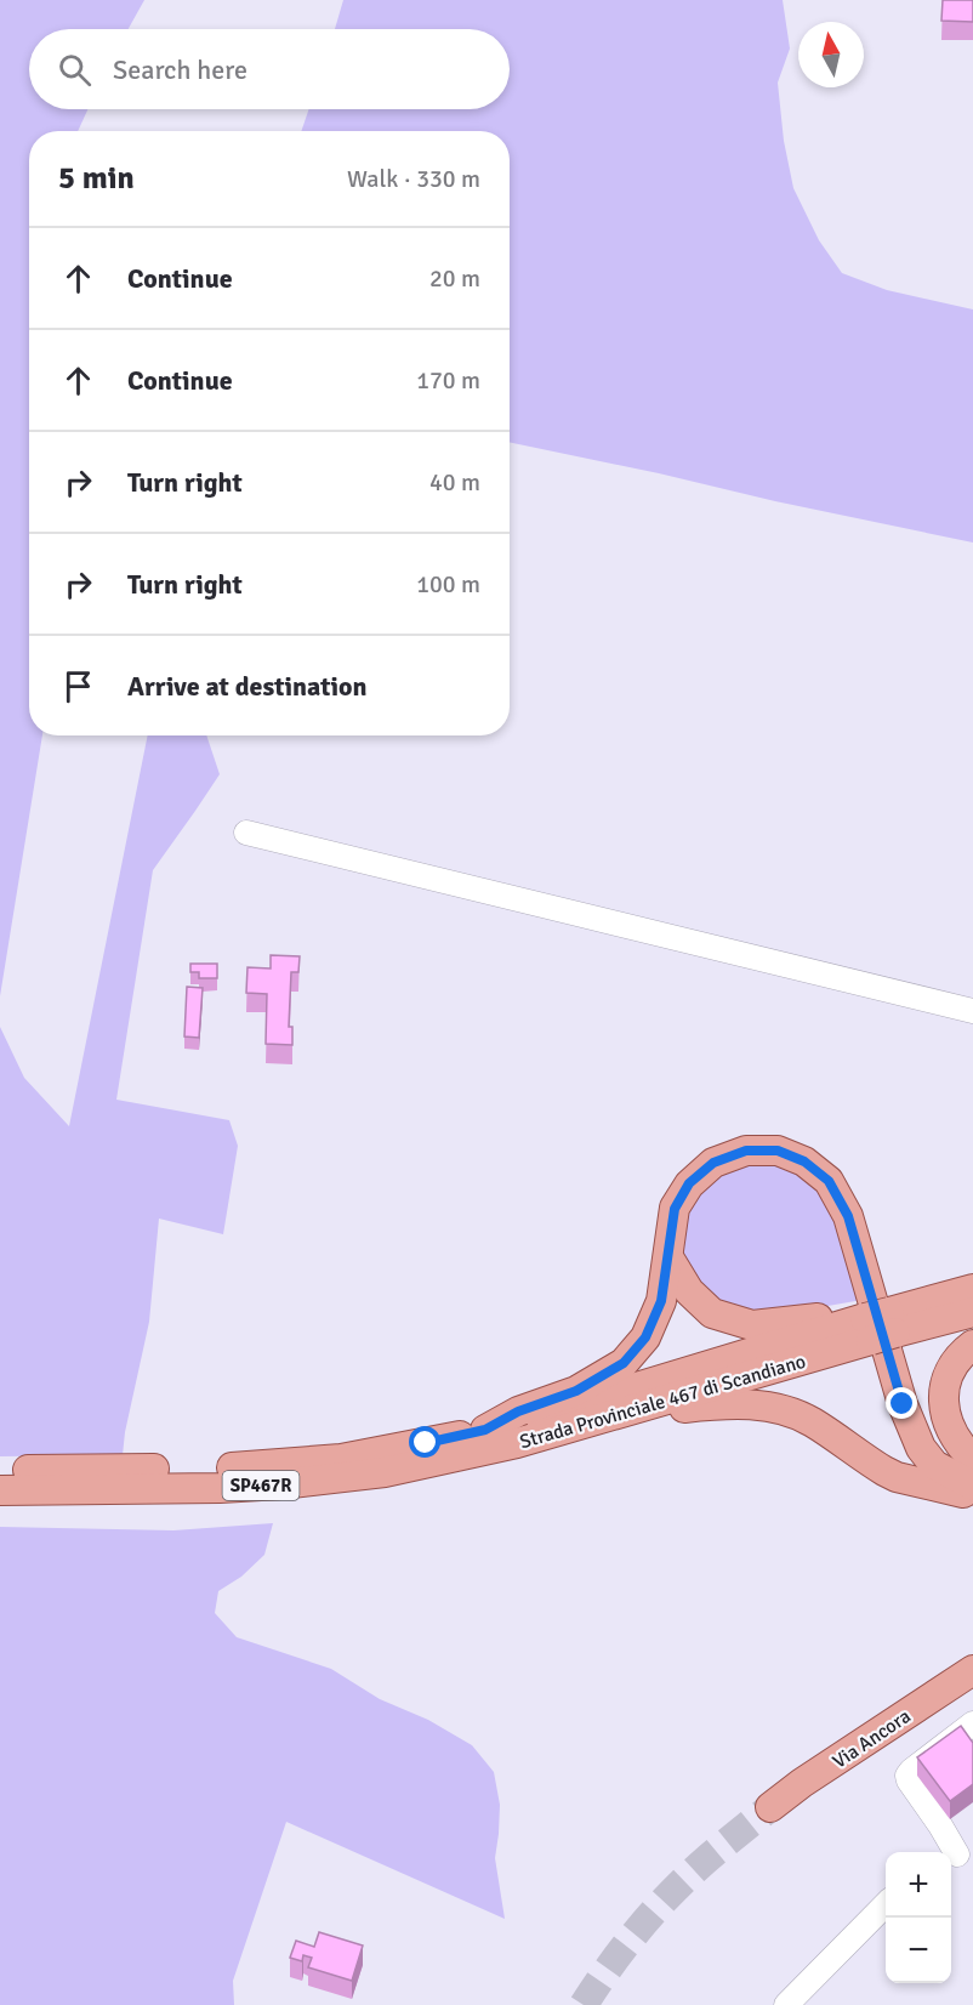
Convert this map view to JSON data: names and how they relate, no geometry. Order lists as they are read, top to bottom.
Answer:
{
  "streets": {
    "main road": ["Strada Provinciale 467 di Scandiano", "SP467R", "Via Ancora"]
  },
  "north": "top",
  "page": {
    "search": "Search here",
    "heading": ["5 min", "Walk · 330 m"],
    "list": [
      ["Continue", "20 m"],
      ["Continue", "170 m"],
      ["Turn right", "40 m"],
      ["Turn right", "100 m"],
      "Arrive at destination"
    ],
    "map_buttons": ["+", "−"]
  }
}
